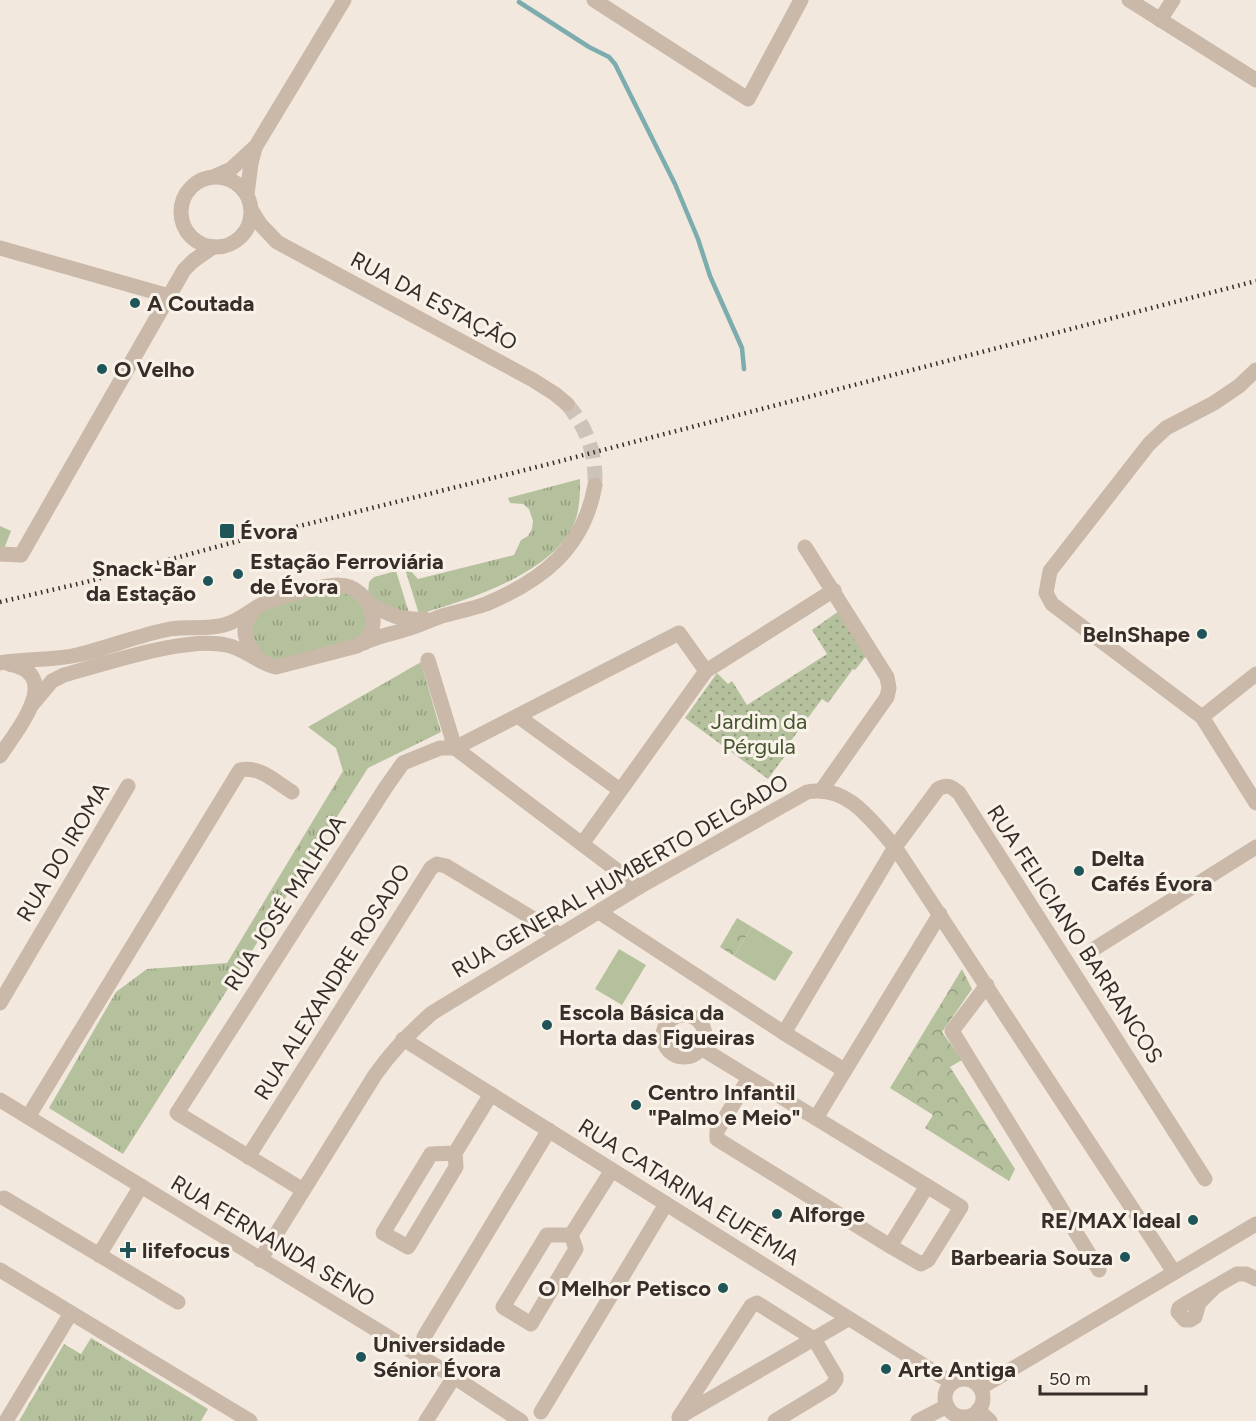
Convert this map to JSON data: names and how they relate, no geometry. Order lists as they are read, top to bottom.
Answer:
{
  "streets": {
    "street": [
      "RUA DA ESTAÇÃO",
      "RUA DO IROMA",
      "RUA GENERAL HUMBERTO DELGADO",
      "RUA JOSÉ MALHOA",
      "RUA FELICIANO BARRANCOS",
      "RUA ALEXANDRE ROSADO",
      "RUA CATARINA EUFÉMIA",
      "RUA FERNANDA SENO"
    ]
  },
  "crossings": [
    ["RUA GENERAL HUMBERTO DELGADO", "RUA FELICIANO BARRANCOS"],
    ["RUA GENERAL HUMBERTO DELGADO", "RUA ALEXANDRE ROSADO"],
    ["RUA GENERAL HUMBERTO DELGADO", "RUA CATARINA EUFÉMIA"],
    ["RUA GENERAL HUMBERTO DELGADO", "RUA FERNANDA SENO"],
    ["RUA JOSÉ MALHOA", "RUA ALEXANDRE ROSADO"]
  ],
  "parks": ["Jardim da Pérgula"],
  "places": {
    "other": [
      "A Coutada",
      "O Velho",
      "Estação Ferroviária de Évora",
      "Snack-Bar da Estação",
      "BeInShape",
      "Delta Cafés Évora",
      "Escola Básica da Horta das Figueiras",
      "Centro Infantil \"Palmo e Meio\"",
      "Alforge",
      "RE/MAX Ideal",
      "Barbearia Souza",
      "O Melhor Petisco",
      "Universidade Sénior Évora",
      "Arte Antiga"
    ],
    "transit": ["Évora"],
    "health": ["lifefocus"]
  },
  "scale_bar": "50 m"
}
